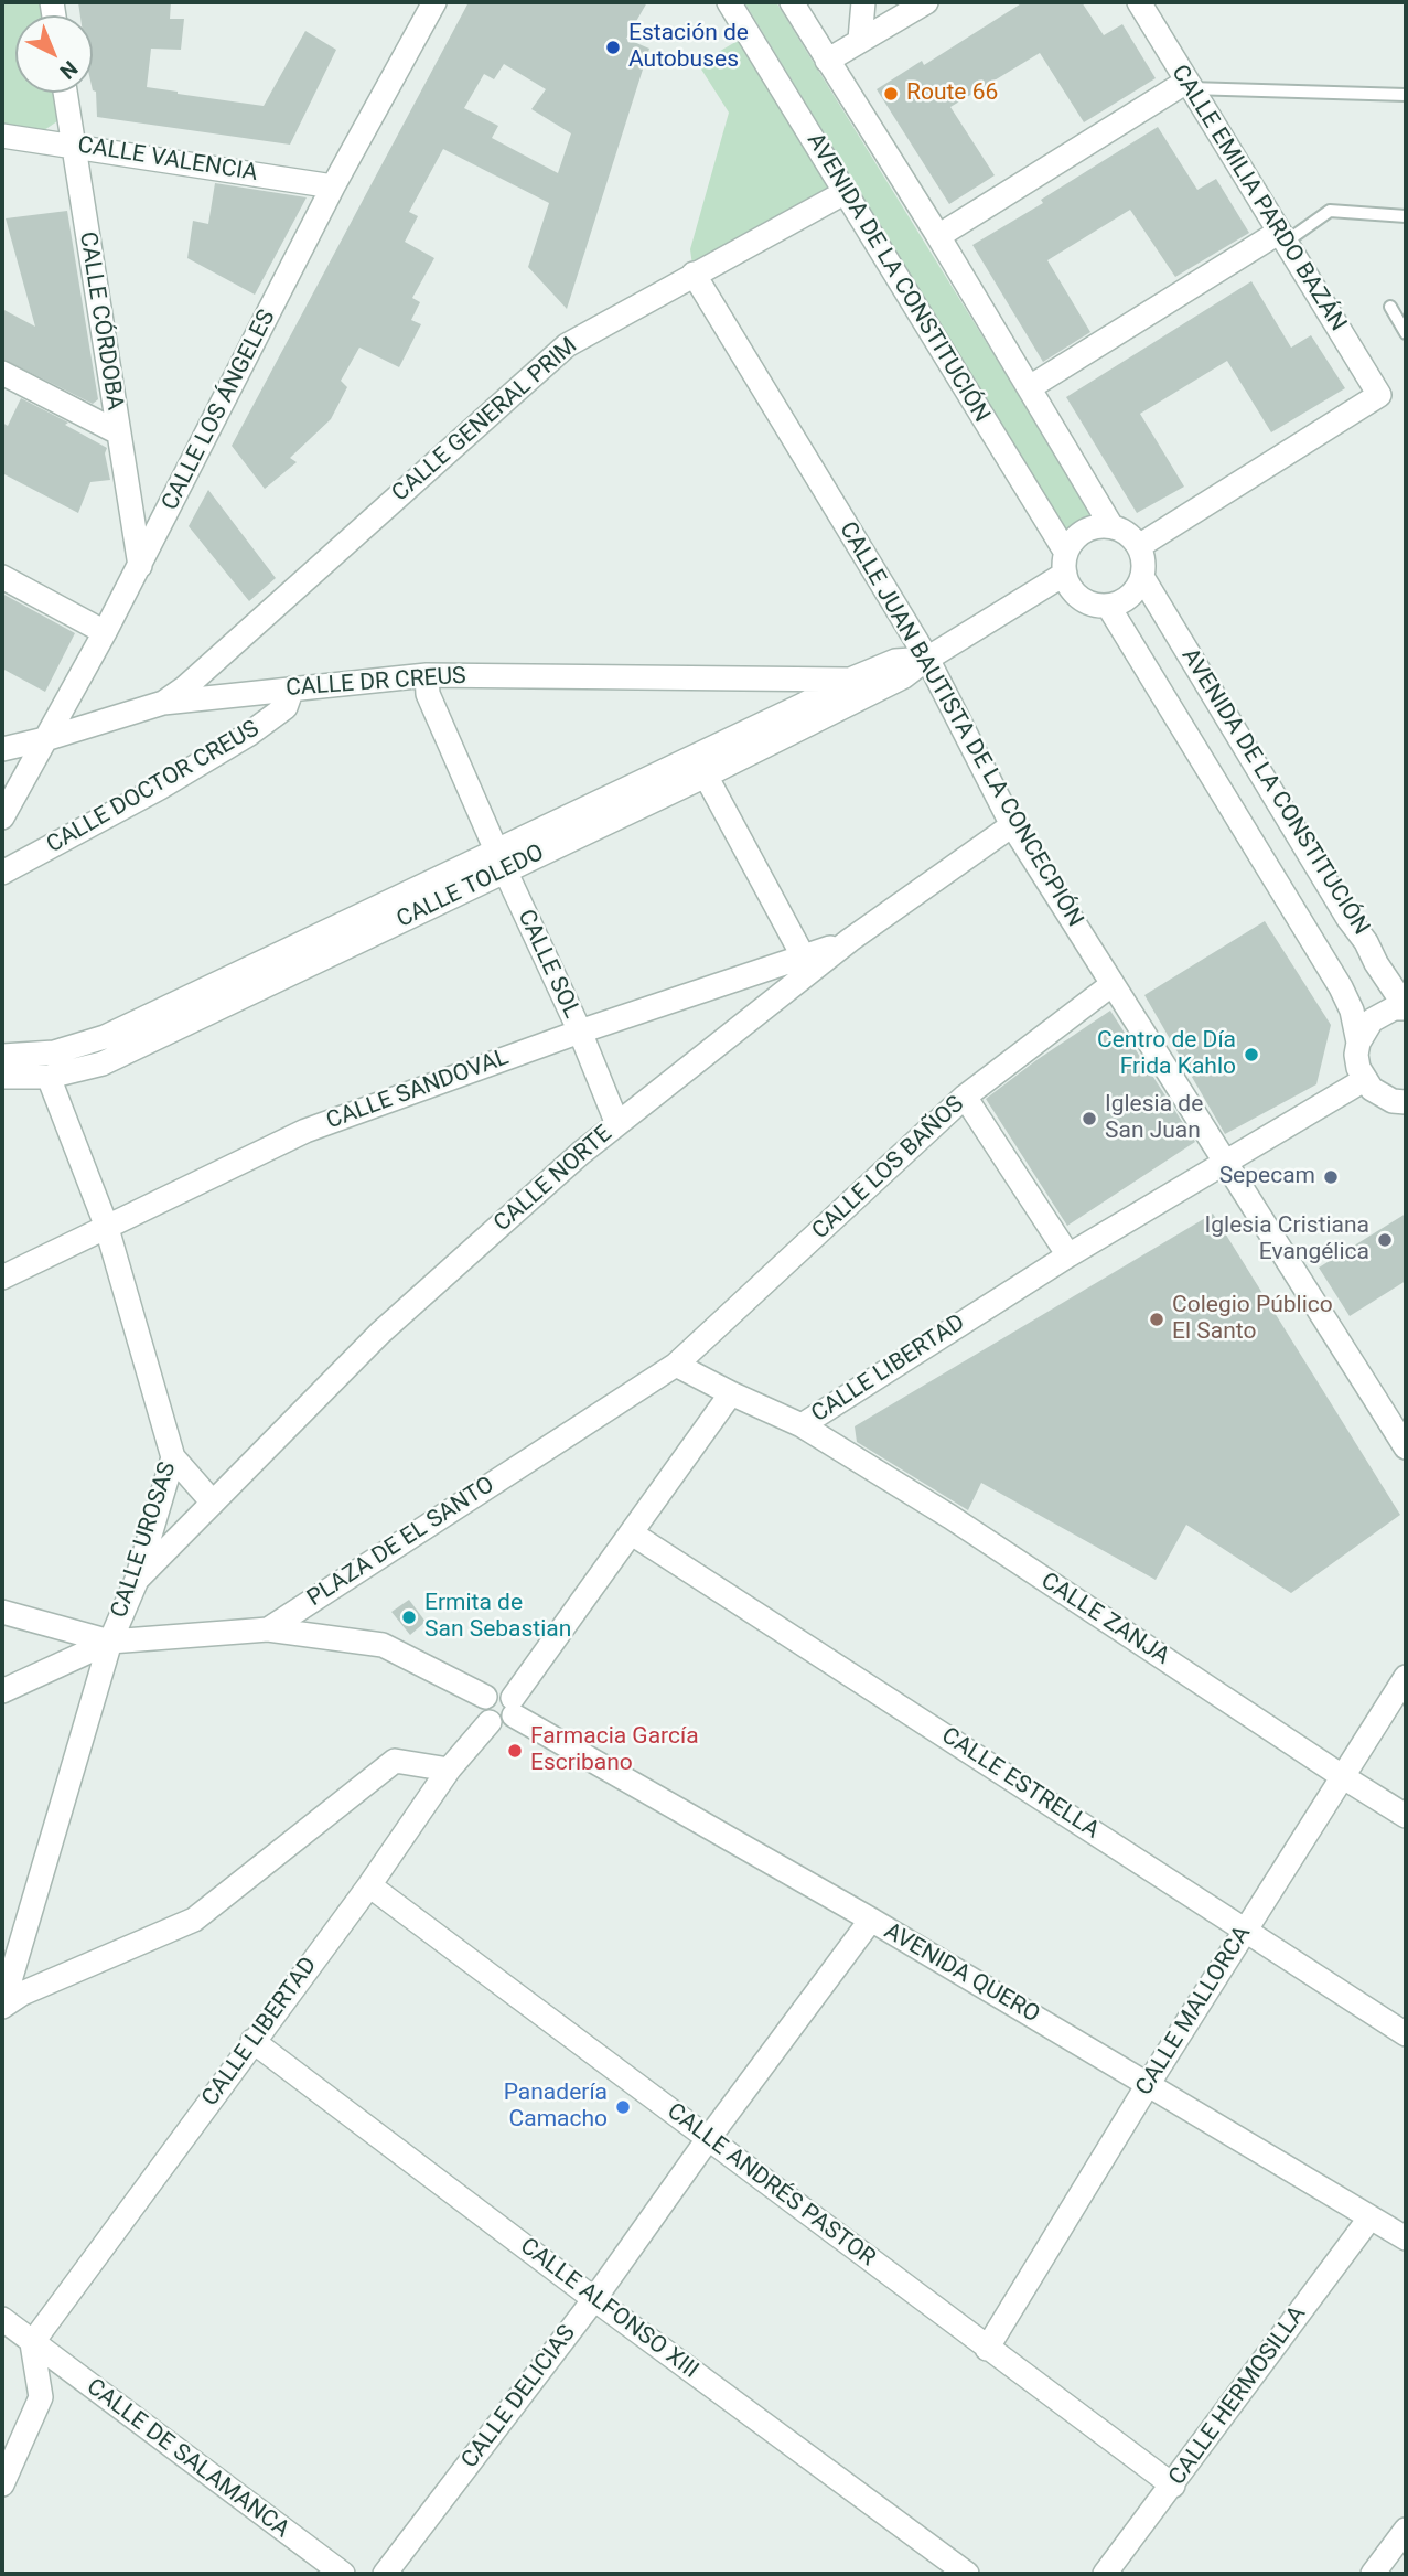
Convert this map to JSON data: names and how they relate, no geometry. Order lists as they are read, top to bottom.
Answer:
{
  "streets": {
    "street": [
      "CALLE VALENCIA",
      "CALLE EMILIA PARDO BAZÁN",
      "AVENIDA DE LA CONSTITUCIÓN",
      "CALLE CÓRDOBA",
      "CALLE LOS ÁNGELES",
      "CALLE GENERAL PRIM",
      "CALLE DR CREUS",
      "CALLE JUAN BAUTISTA DE LA CONCECPIÓN",
      "CALLE DOCTOR CREUS",
      "CALLE TOLEDO",
      "CALLE SOL",
      "CALLE SANDOVAL",
      "CALLE LOS BAÑOS",
      "CALLE NORTE",
      "CALLE LIBERTAD",
      "CALLE UROSAS",
      "PLAZA DE EL SANTO",
      "CALLE ZANJA",
      "CALLE ESTRELLA",
      "AVENIDA QUERO",
      "CALLE MALLORCA",
      "CALLE ANDRÉS PASTOR",
      "CALLE ALFONSO XIII",
      "CALLE HERMOSILLA",
      "CALLE DELICIAS",
      "CALLE DE SALAMANCA"
    ]
  },
  "crossings": [
    ["CALLE VALENCIA", "CALLE CÓRDOBA"],
    ["CALLE VALENCIA", "CALLE LOS ÁNGELES"],
    ["CALLE EMILIA PARDO BAZÁN", "AVENIDA DE LA CONSTITUCIÓN"],
    ["CALLE EMILIA PARDO BAZÁN", "CALLE TOLEDO"],
    ["AVENIDA DE LA CONSTITUCIÓN", "CALLE GENERAL PRIM"],
    ["AVENIDA DE LA CONSTITUCIÓN", "CALLE TOLEDO"],
    ["AVENIDA DE LA CONSTITUCIÓN", "CALLE LIBERTAD"],
    ["CALLE CÓRDOBA", "CALLE LOS ÁNGELES"],
    ["CALLE LOS ÁNGELES", "CALLE DR CREUS"],
    ["CALLE GENERAL PRIM", "CALLE DR CREUS"],
    ["CALLE GENERAL PRIM", "CALLE JUAN BAUTISTA DE LA CONCECPIÓN"],
    ["CALLE DR CREUS", "CALLE DOCTOR CREUS"],
    ["CALLE DR CREUS", "CALLE TOLEDO"],
    ["CALLE DR CREUS", "CALLE SOL"],
    ["CALLE JUAN BAUTISTA DE LA CONCECPIÓN", "CALLE TOLEDO"],
    ["CALLE JUAN BAUTISTA DE LA CONCECPIÓN", "CALLE LOS BAÑOS"],
    ["CALLE JUAN BAUTISTA DE LA CONCECPIÓN", "CALLE NORTE"],
    ["CALLE JUAN BAUTISTA DE LA CONCECPIÓN", "CALLE LIBERTAD"],
    ["CALLE TOLEDO", "CALLE SOL"],
    ["CALLE TOLEDO", "CALLE UROSAS"],
    ["CALLE SOL", "CALLE SANDOVAL"],
    ["CALLE SOL", "CALLE NORTE"],
    ["CALLE SANDOVAL", "CALLE NORTE"],
    ["CALLE SANDOVAL", "CALLE UROSAS"],
    ["CALLE LOS BAÑOS", "PLAZA DE EL SANTO"],
    ["CALLE NORTE", "CALLE UROSAS"],
    ["CALLE LIBERTAD", "PLAZA DE EL SANTO"],
    ["CALLE LIBERTAD", "CALLE ZANJA"],
    ["CALLE LIBERTAD", "AVENIDA QUERO"],
    ["CALLE LIBERTAD", "CALLE ANDRÉS PASTOR"],
    ["CALLE LIBERTAD", "CALLE ALFONSO XIII"],
    ["CALLE LIBERTAD", "CALLE DE SALAMANCA"],
    ["PLAZA DE EL SANTO", "AVENIDA QUERO"],
    ["CALLE ZANJA", "CALLE MALLORCA"],
    ["CALLE ESTRELLA", "CALLE MALLORCA"],
    ["AVENIDA QUERO", "CALLE MALLORCA"],
    ["AVENIDA QUERO", "CALLE HERMOSILLA"],
    ["AVENIDA QUERO", "CALLE DELICIAS"],
    ["CALLE MALLORCA", "CALLE ANDRÉS PASTOR"],
    ["CALLE ANDRÉS PASTOR", "CALLE HERMOSILLA"],
    ["CALLE ANDRÉS PASTOR", "CALLE DELICIAS"],
    ["CALLE ALFONSO XIII", "CALLE DELICIAS"]
  ],
  "places": [
    "Estación de Autobuses",
    "Route 66",
    "Centro de Día Frida Kahlo",
    "Iglesia de San Juan",
    "Sepecam",
    "Iglesia Cristiana Evangélica",
    "Colegio Público El Santo",
    "Ermita de San Sebastian",
    "Farmacia García Escribano",
    "Panadería Camacho"
  ],
  "north": "bottom right"
}
